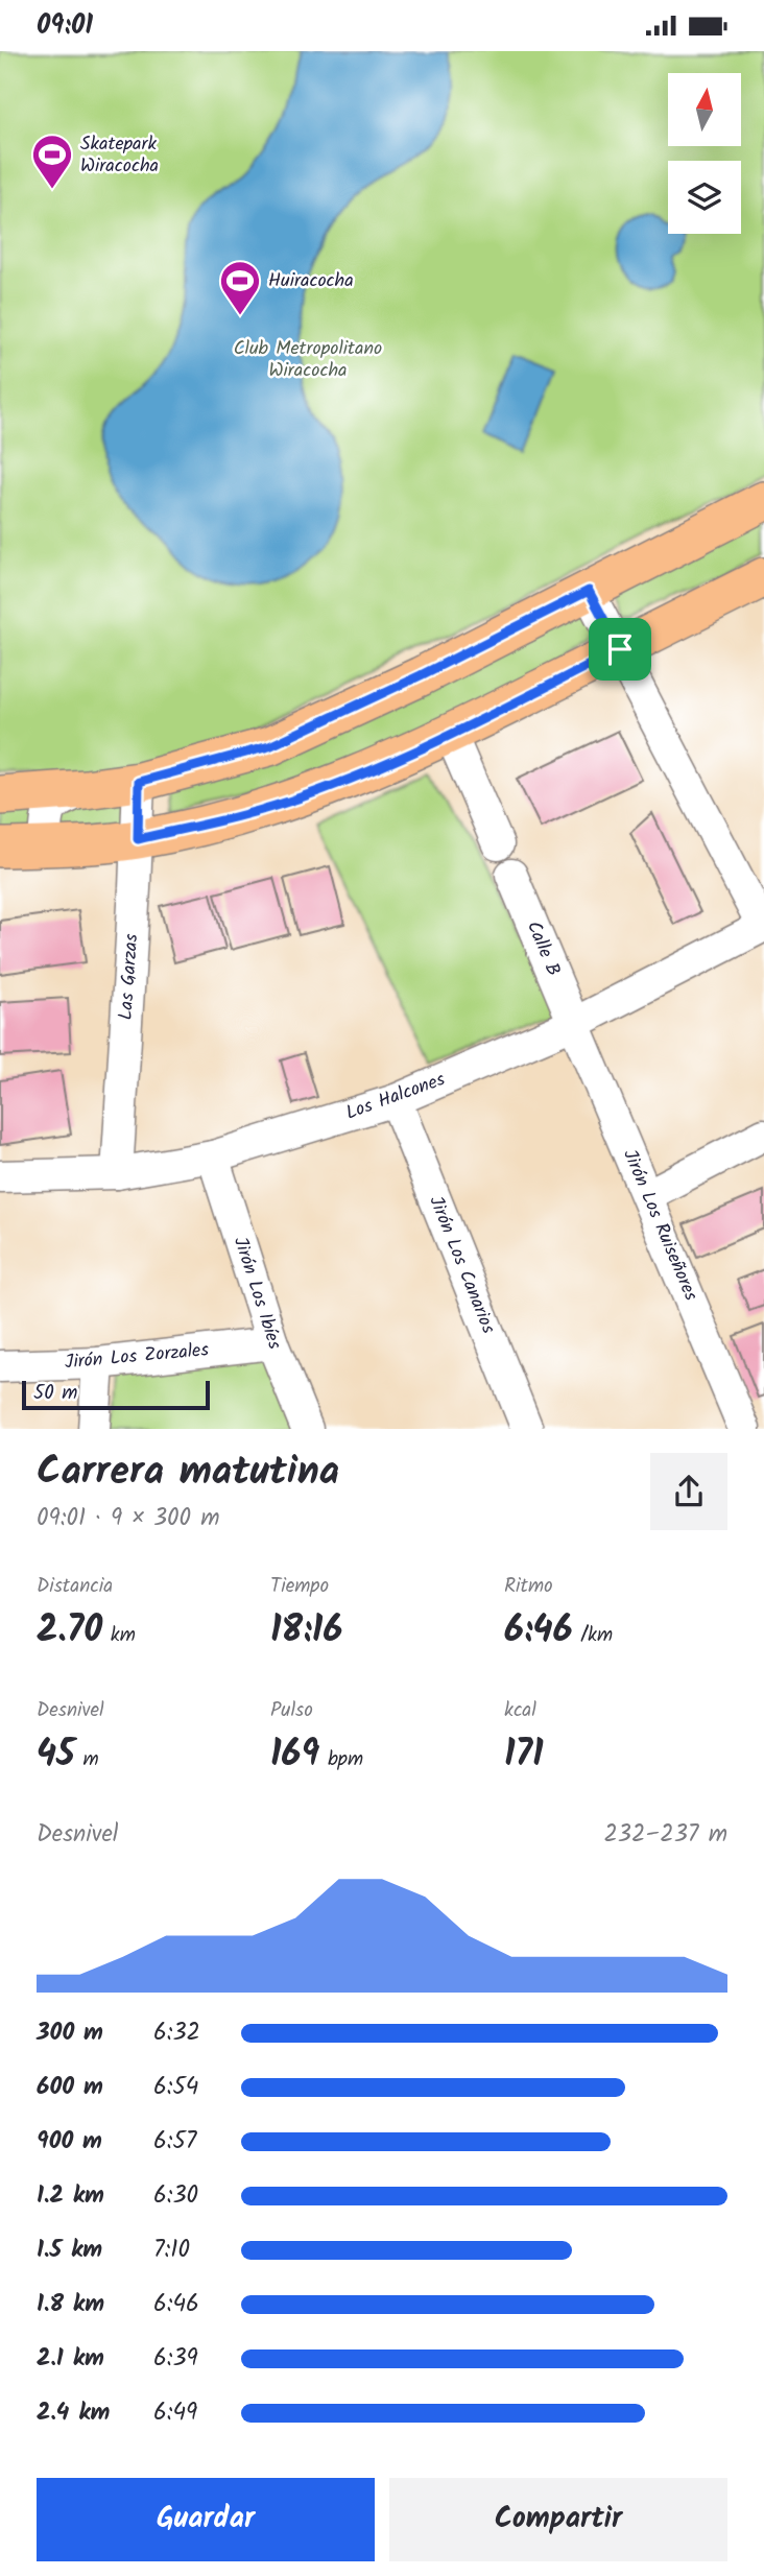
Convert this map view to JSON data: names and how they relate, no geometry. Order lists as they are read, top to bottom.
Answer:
{
  "streets": {
    "street": [
      "Calle B",
      "Las Garzas",
      "Los Halcones",
      "Jirón Los Ruiseñores",
      "Jirón Los Canarios",
      "Jirón Los Ibíes",
      "Jirón Los Zorzales"
    ]
  },
  "crossings": [
    ["Calle B", "Los Halcones"],
    ["Calle B", "Jirón Los Ruiseñores"],
    ["Las Garzas", "Los Halcones"],
    ["Los Halcones", "Jirón Los Ruiseñores"],
    ["Los Halcones", "Jirón Los Canarios"],
    ["Los Halcones", "Jirón Los Ibíes"],
    ["Jirón Los Ibíes", "Jirón Los Zorzales"]
  ],
  "parks": ["Club Metropolitano Wiracocha"],
  "places": {
    "sports": ["Skatepark Wiracocha", "Huiracocha"]
  },
  "scale_bar": "50 m",
  "north": "top",
  "page": {
    "status": "09:01",
    "scale": "50 m",
    "heading": ["Carrera matutina", "09:01 · 9 × 300 m"],
    "stats": [
      ["Distancia", "2.70 km"],
      ["Tiempo", "18:16"],
      ["Ritmo", "6:46 /km"],
      ["Desnivel", "45 m"],
      ["Pulso", "169 bpm"],
      ["kcal", "171"]
    ],
    "chart": ["Desnivel", "232–237 m"],
    "list": [
      {
        "name": "300 m",
        "note": "6:32"
      },
      {
        "name": "600 m",
        "note": "6:54"
      },
      {
        "name": "900 m",
        "note": "6:57"
      },
      {
        "name": "1.2 km",
        "note": "6:30"
      },
      {
        "name": "1.5 km",
        "note": "7:10"
      },
      {
        "name": "1.8 km",
        "note": "6:46"
      },
      {
        "name": "2.1 km",
        "note": "6:39"
      },
      {
        "name": "2.4 km",
        "note": "6:49"
      }
    ],
    "buttons": ["Guardar", "Compartir"]
  }
}
